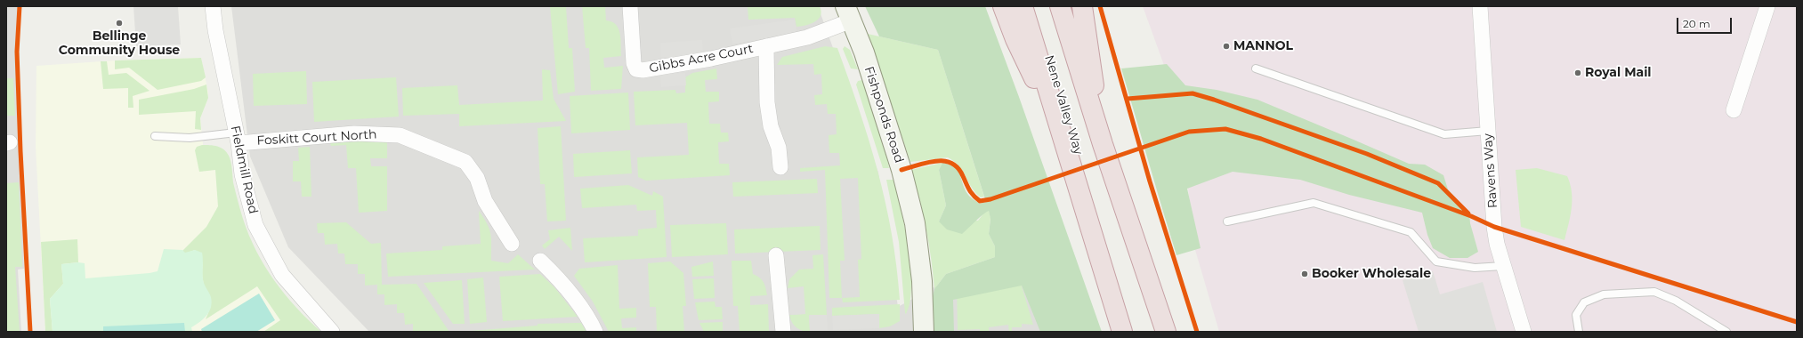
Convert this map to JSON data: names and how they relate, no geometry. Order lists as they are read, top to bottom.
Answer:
{
  "streets": {
    "highway": ["Nene Valley Way"],
    "street": [
      "Gibbs Acre Court",
      "Fishponds Road",
      "Foskitt Court North",
      "Fieldmill Road",
      "Ravens Way"
    ]
  },
  "crossings": [
    ["Gibbs Acre Court", "Fishponds Road"],
    ["Foskitt Court North", "Fieldmill Road"]
  ],
  "places": [
    "Bellinge Community House",
    "MANNOL",
    "Royal Mail",
    "Booker Wholesale"
  ],
  "scale_bar": "20 m"
}
